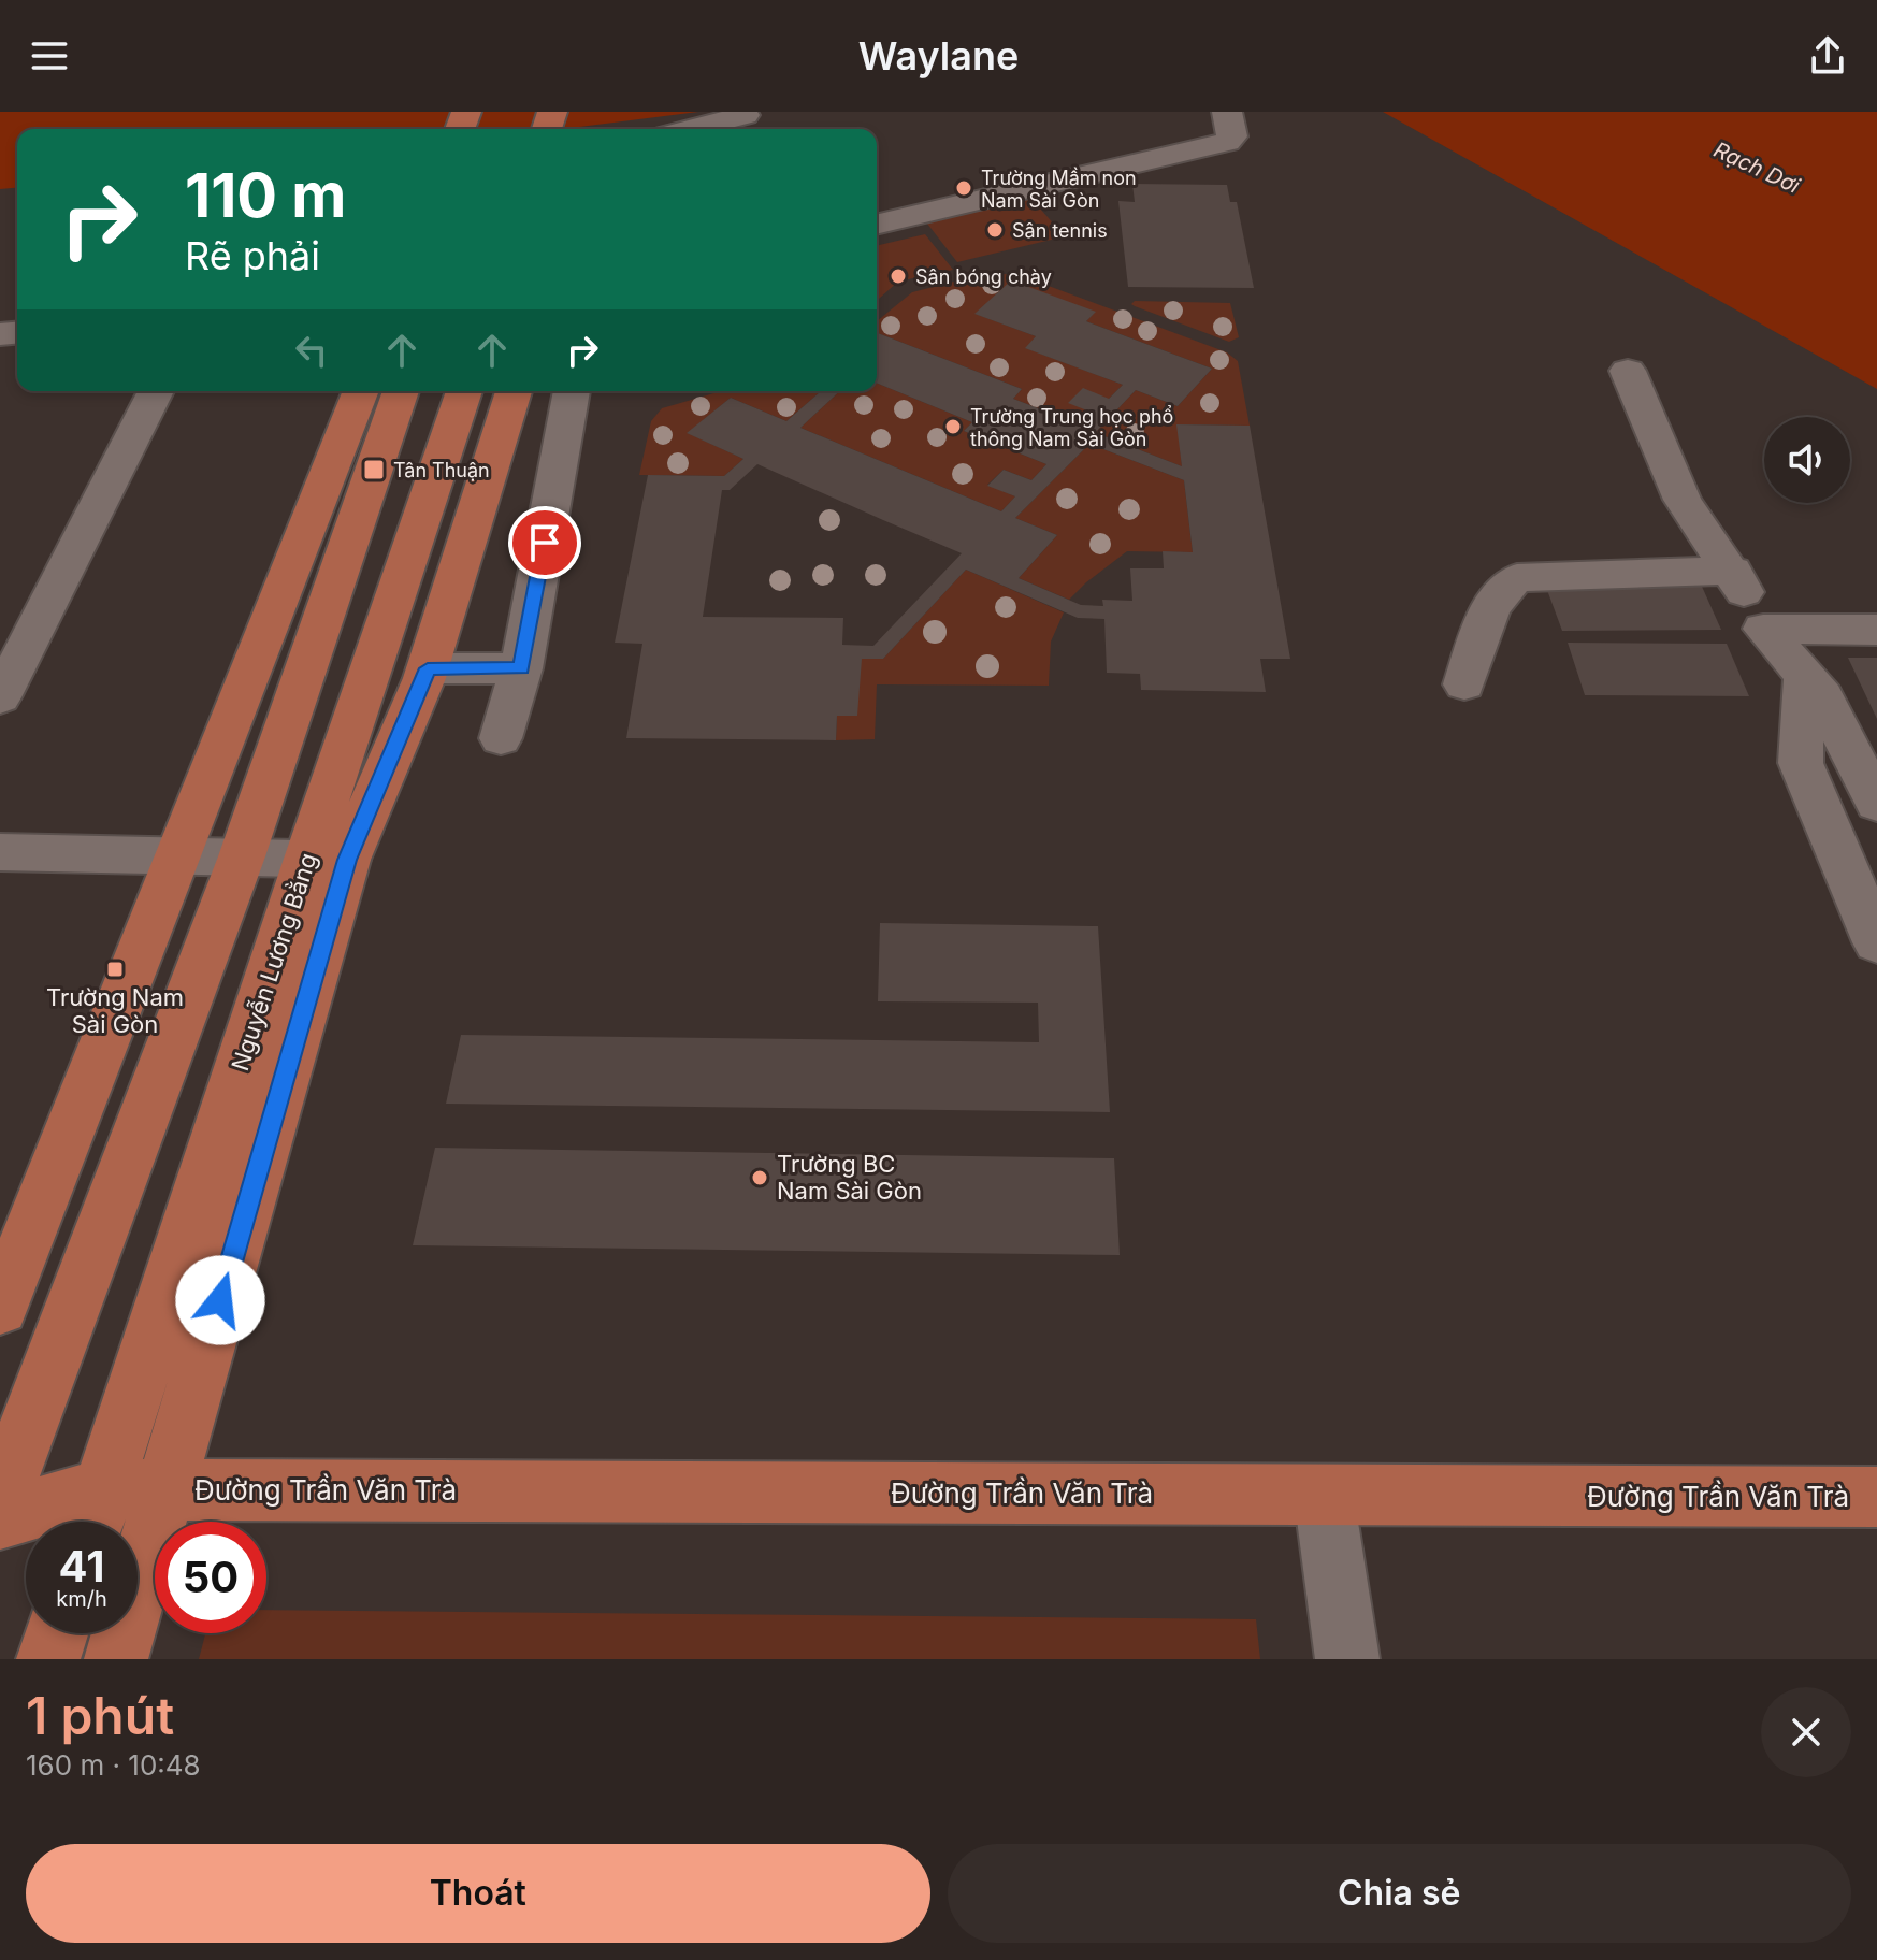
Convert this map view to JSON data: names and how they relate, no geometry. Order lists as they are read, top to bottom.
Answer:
{
  "streets": {
    "main road": ["Nguyễn Lương Bằng", "Đường Trần Văn Trà"]
  },
  "crossings": [
    ["Nguyễn Lương Bằng", "Đường Trần Văn Trà"]
  ],
  "water": ["Rạch Dơi"],
  "places": {
    "other": [
      "Trường Mầm non Nam Sài Gòn",
      "Sân tennis",
      "Sân bóng chày",
      "Trường Trung học phổ thông Nam Sài Gòn",
      "Trường BC Nam Sài Gòn"
    ],
    "transit": ["Tân Thuận", "Trường Nam Sài Gòn"]
  },
  "page": {
    "header": "Waylane",
    "turn": ["110 m", "Rẽ phải"],
    "speed": "41 km/h",
    "limit": "50",
    "heading": ["1 phút", "160 m · 10:48"],
    "buttons": ["Thoát", "Chia sẻ"]
  }
}
